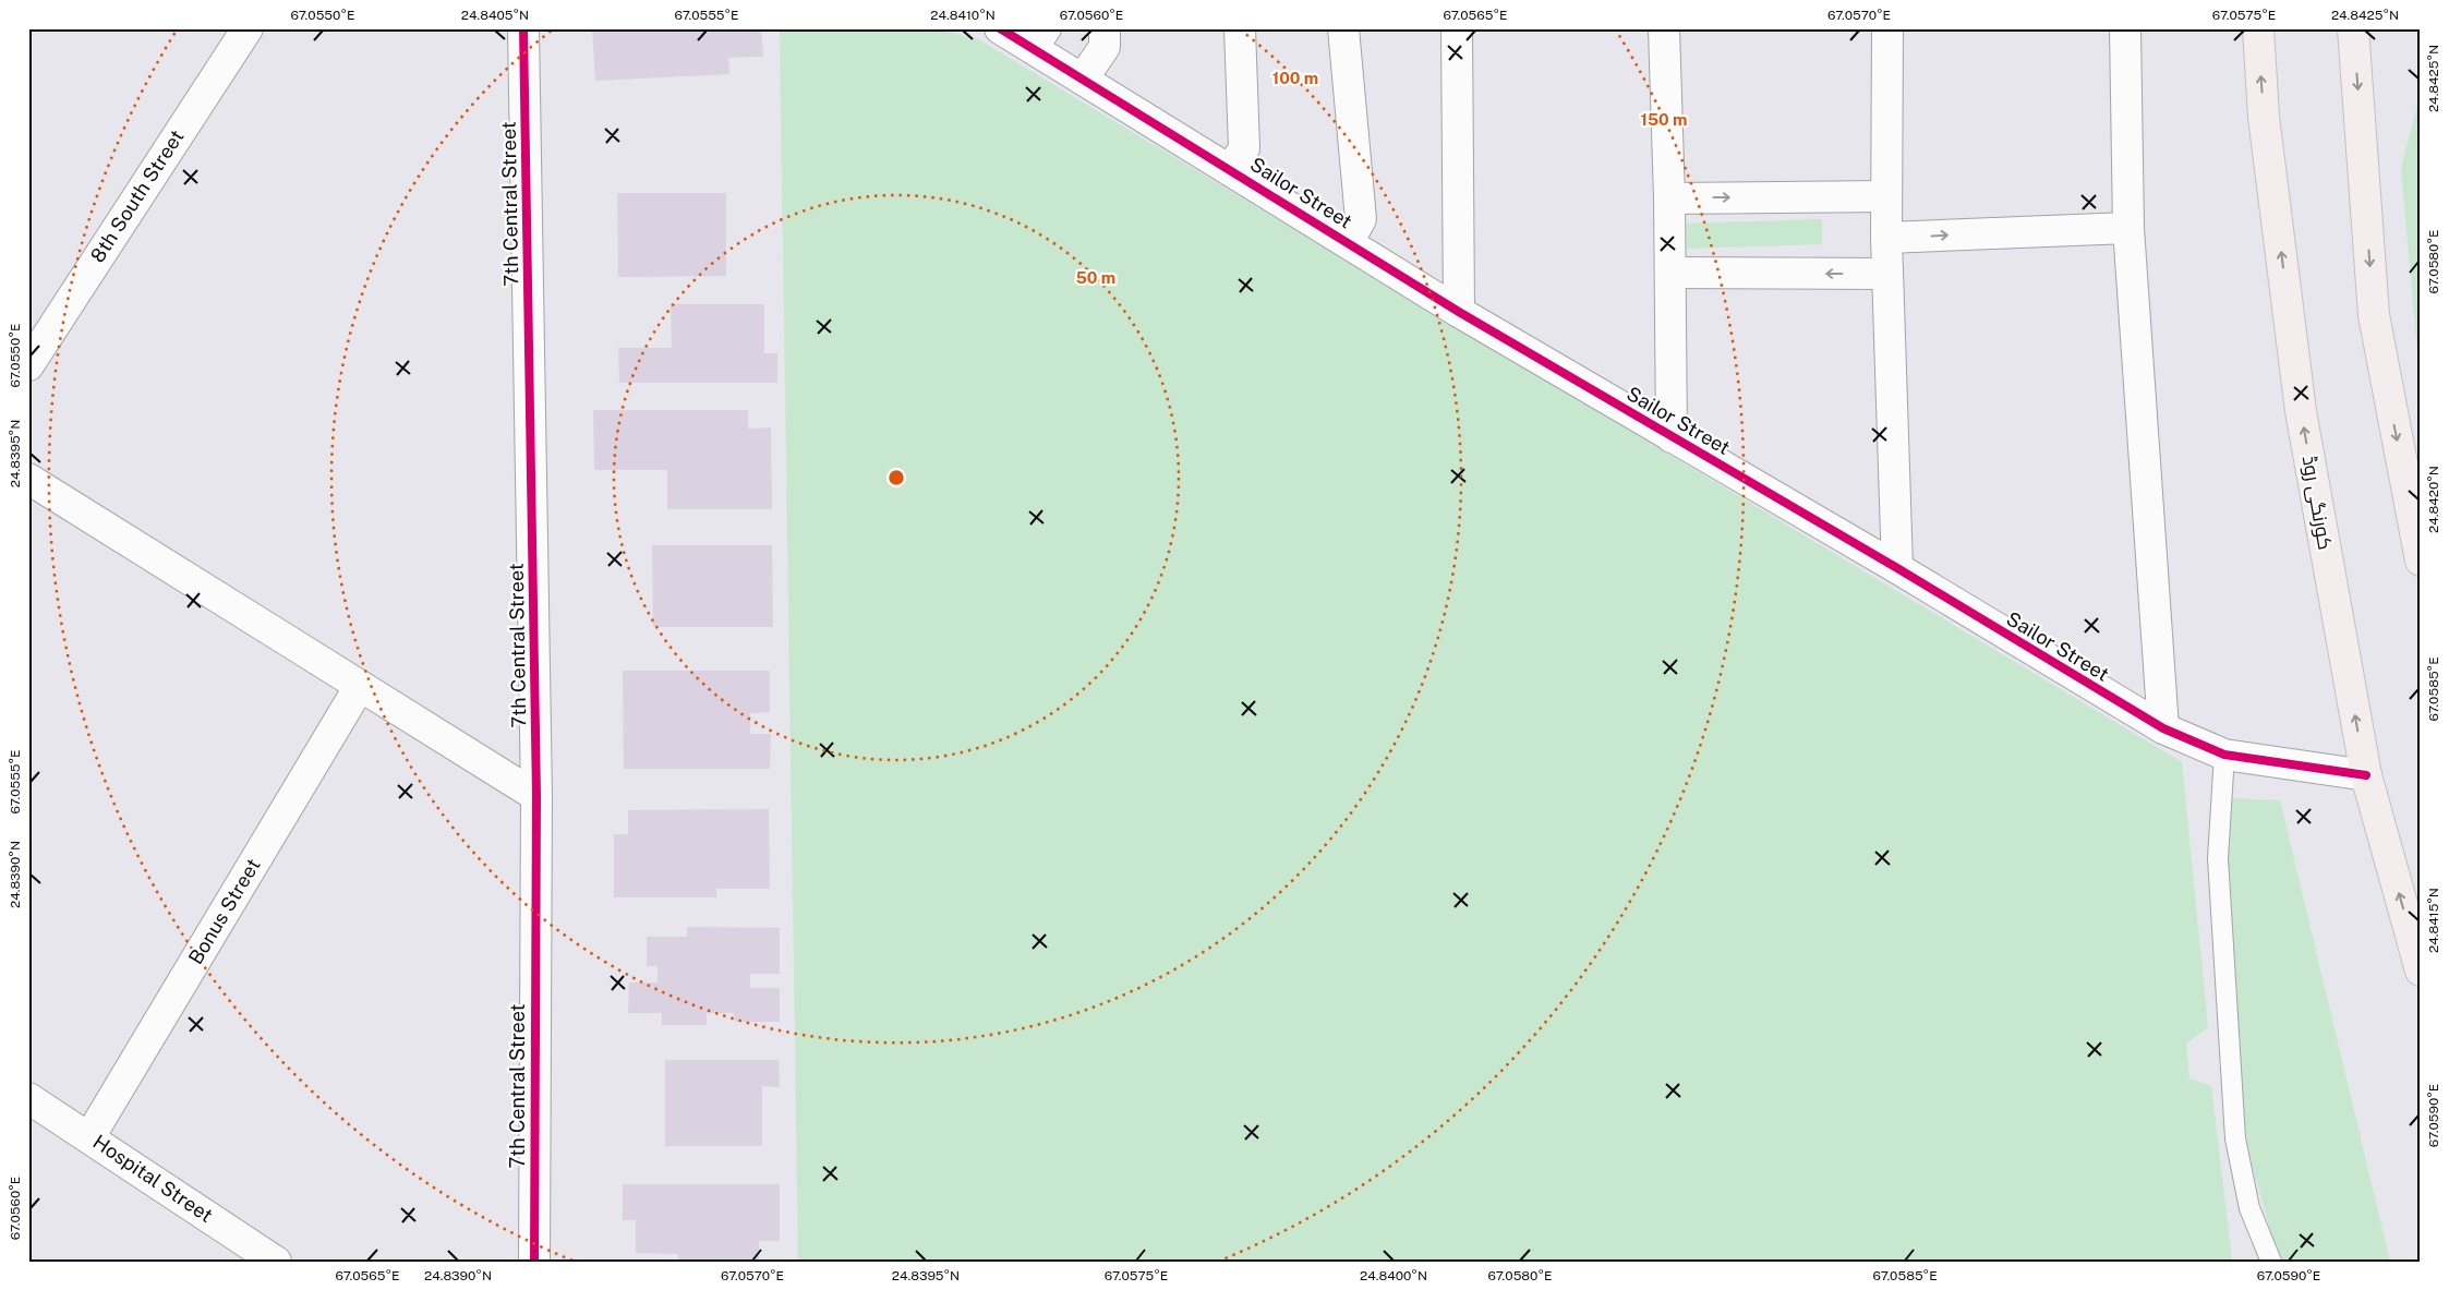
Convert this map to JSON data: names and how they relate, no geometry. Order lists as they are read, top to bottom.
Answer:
{
  "streets": {
    "main road": ["کورنگی روڈ"],
    "street": [
      "Sailor Street",
      "8th South Street",
      "7th Central Street",
      "Bonus Street",
      "Hospital Street"
    ]
  },
  "crossings": [
    ["Sailor Street", "کورنگی روڈ"],
    ["Bonus Street", "Hospital Street"]
  ],
  "coordinates": [
    "67.0550°E",
    "24.8405°N",
    "67.0555°E",
    "24.8410°N",
    "67.0560°E",
    "67.0565°E",
    "67.0570°E",
    "67.0575°E",
    "24.8425°N",
    "67.0580°E",
    "24.8395°N",
    "24.8420°N",
    "67.0585°E",
    "24.8390°N",
    "24.8415°N",
    "67.0590°E",
    "24.8400°N"
  ],
  "rings": ["100 m", "150 m", "50 m"]
}
